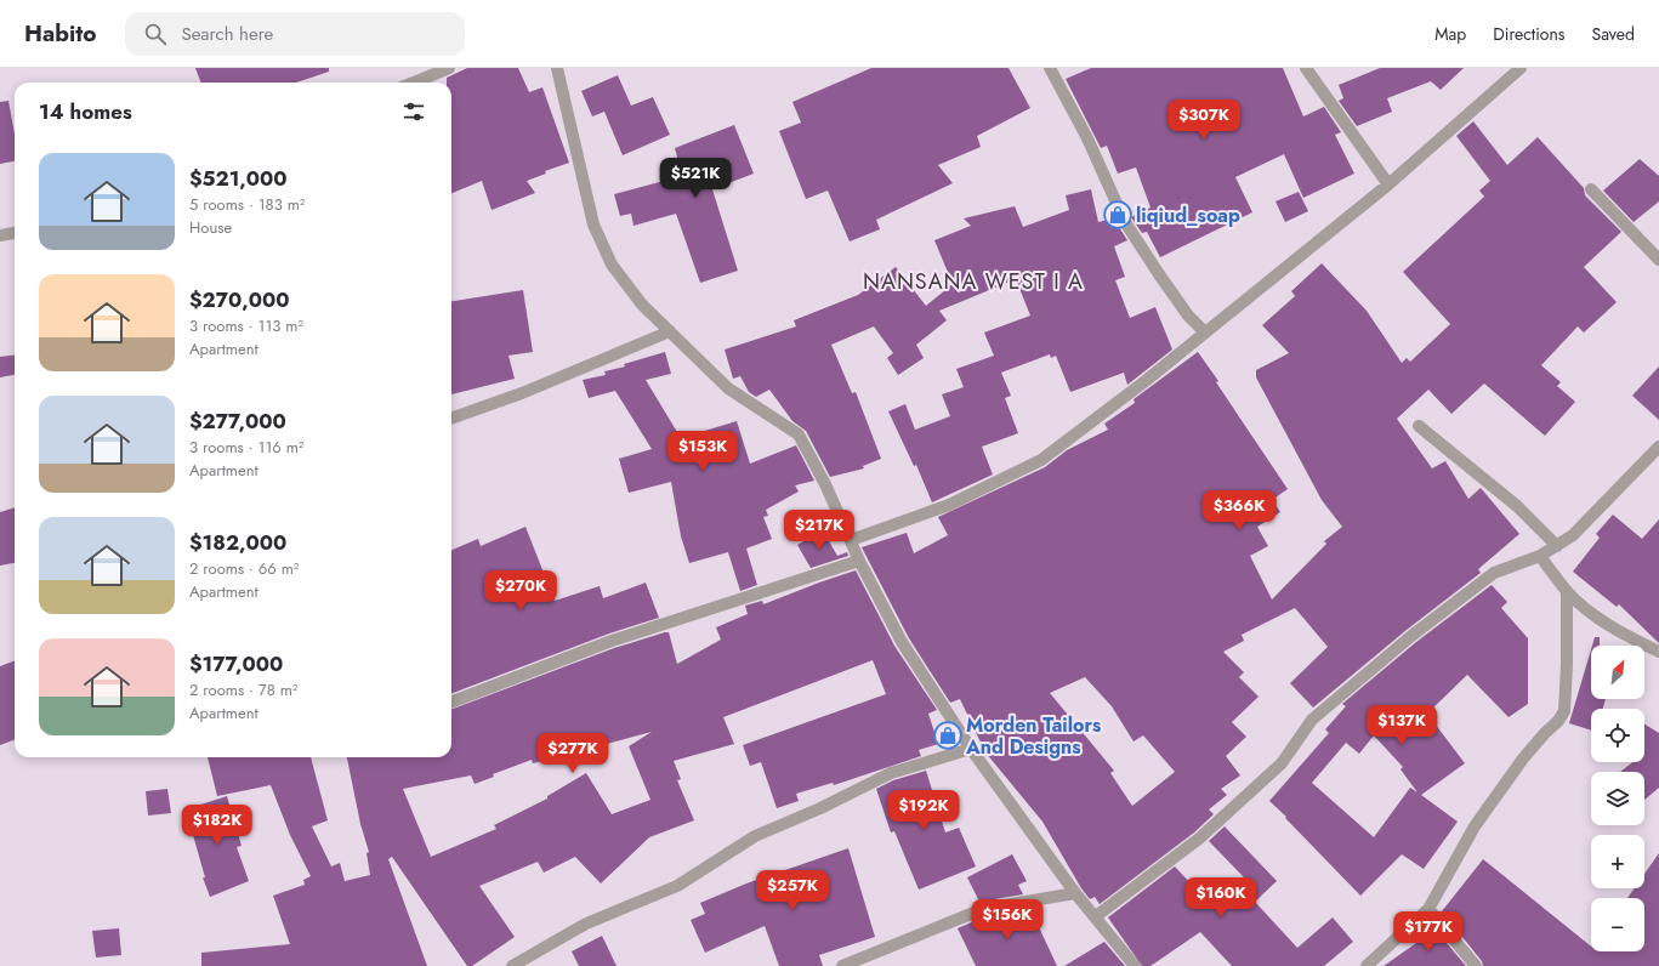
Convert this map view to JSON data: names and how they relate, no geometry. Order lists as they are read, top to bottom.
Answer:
{
  "districts": ["NANSANA WEST I A"],
  "places": {
    "shop": ["liqiud_soap", "Morden Tailors And Designs"]
  },
  "north": "top right",
  "page": {
    "header": "Habito",
    "search": "Search here",
    "nav": ["Map", "Directions", "Saved"],
    "heading": "14 homes",
    "price": [
      "$307K",
      "$521K",
      "$153K",
      "$366K",
      "$217K",
      "$270K",
      "$137K",
      "$277K",
      "$192K",
      "$182K",
      "$257K",
      "$160K",
      "$156K",
      "$177K"
    ],
    "list": [
      {
        "name": "$521,000",
        "note": "5 rooms · 183 m² · House"
      },
      {
        "name": "$270,000",
        "note": "3 rooms · 113 m² · Apartment"
      },
      {
        "name": "$277,000",
        "note": "3 rooms · 116 m² · Apartment"
      },
      {
        "name": "$182,000",
        "note": "2 rooms · 66 m² · Apartment"
      },
      {
        "name": "$177,000",
        "note": "2 rooms · 78 m² · Apartment"
      }
    ],
    "map_buttons": ["+", "−"]
  }
}
